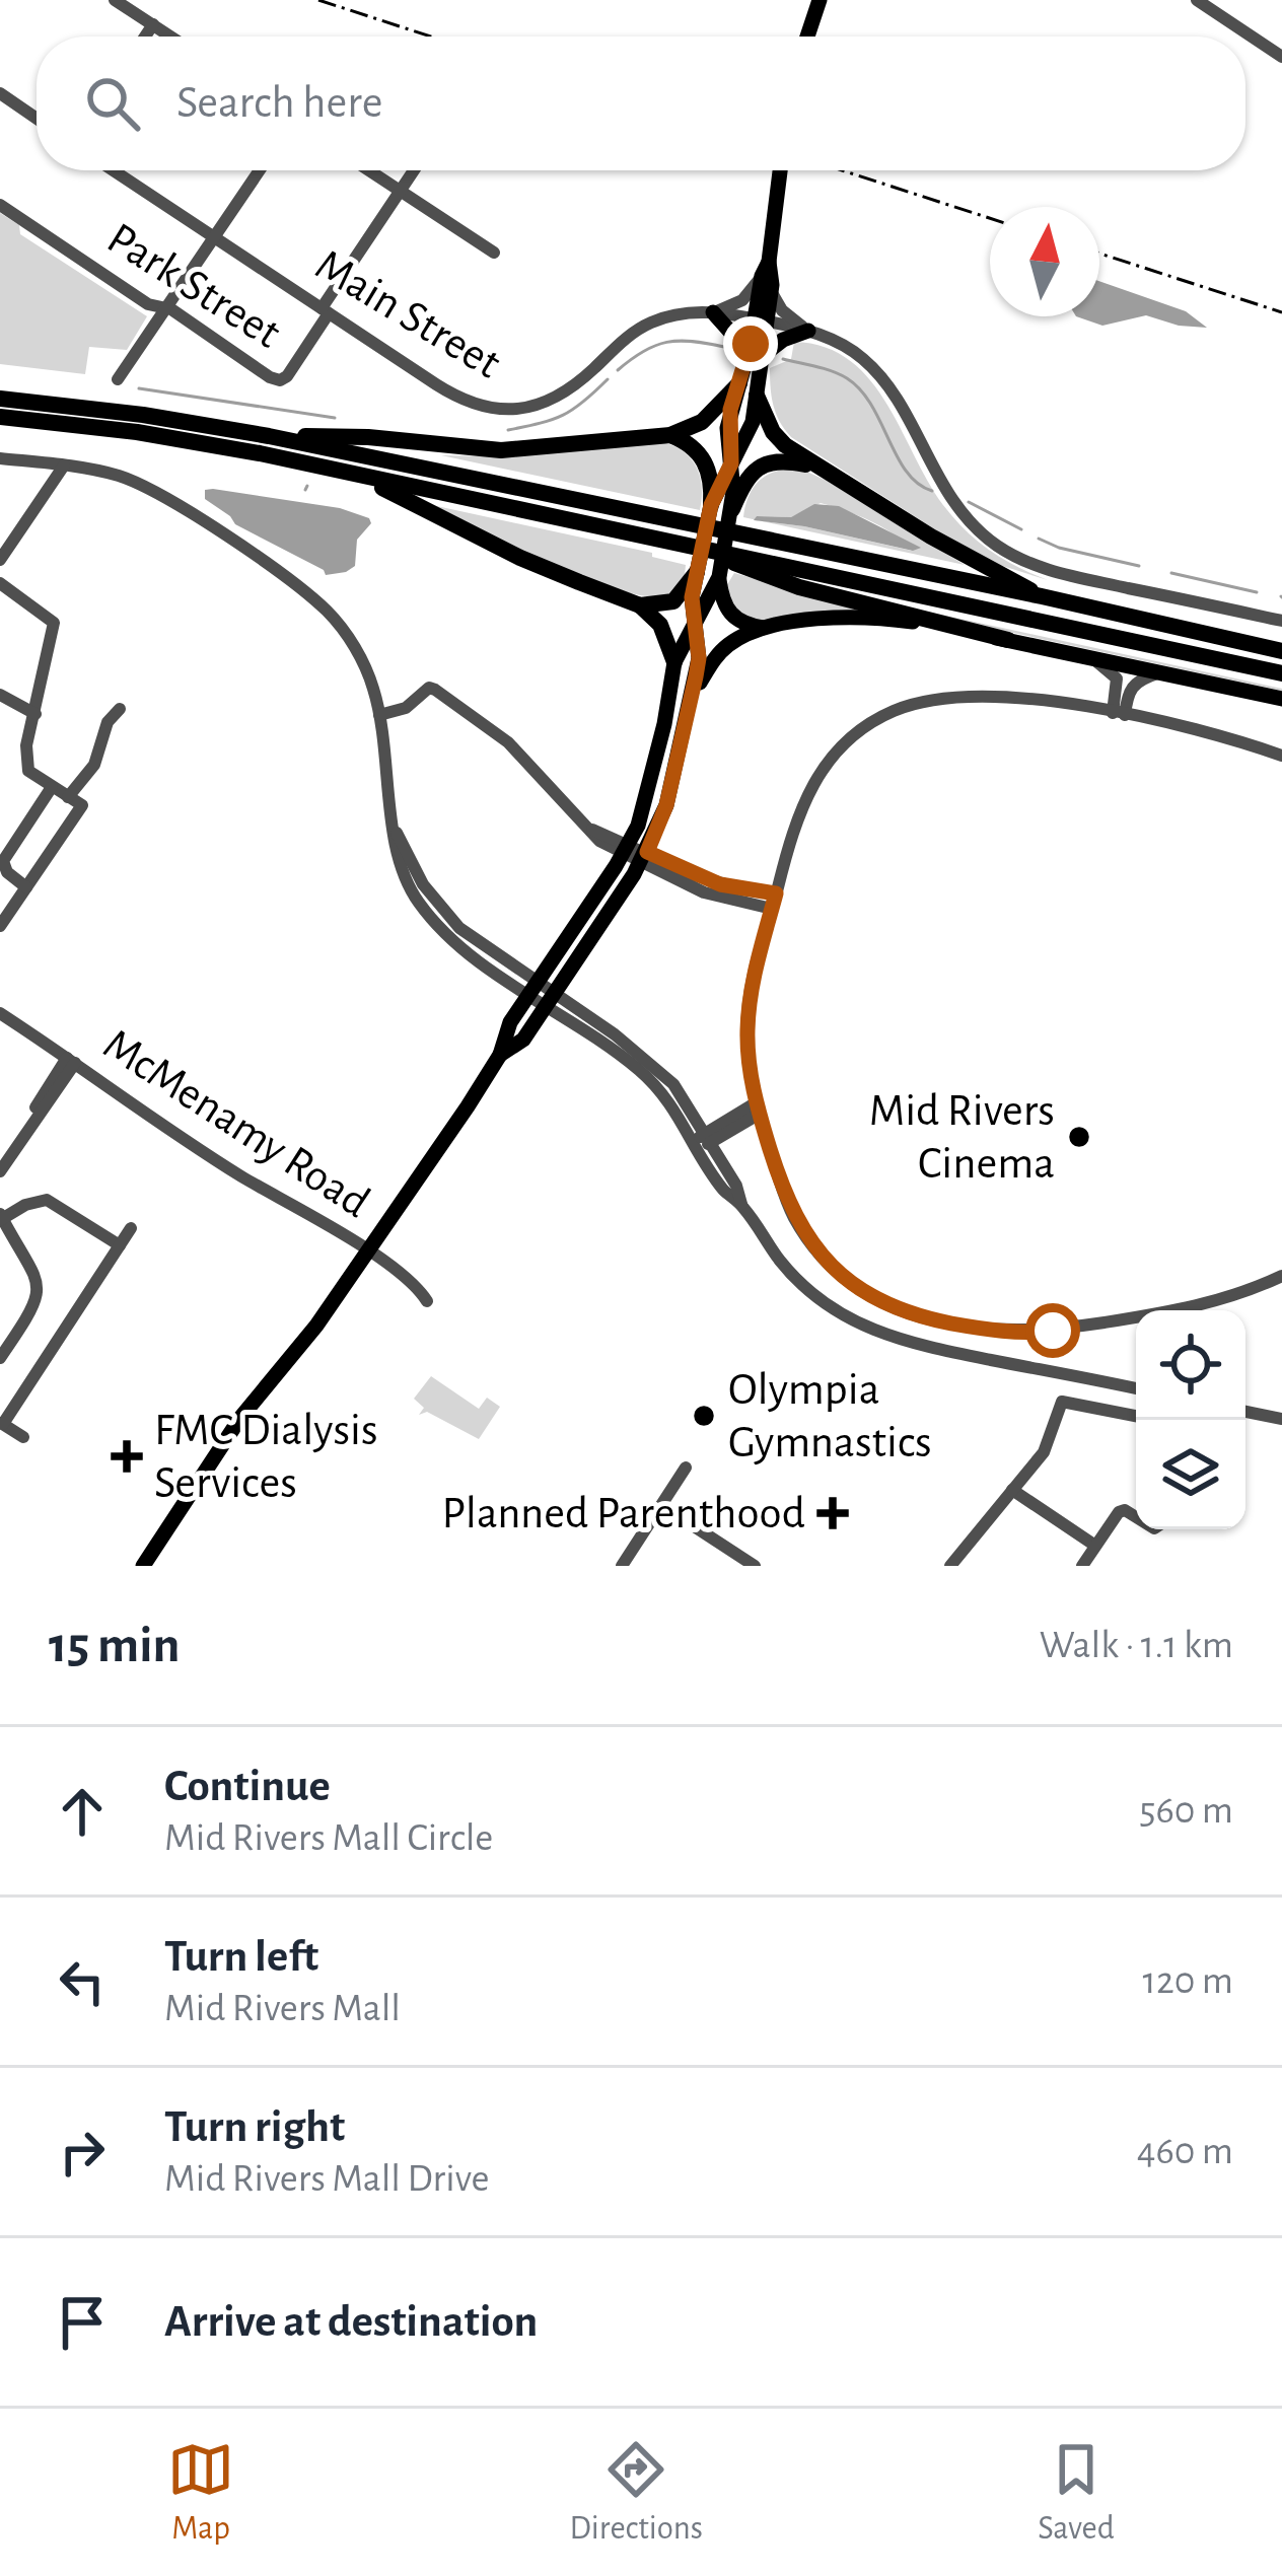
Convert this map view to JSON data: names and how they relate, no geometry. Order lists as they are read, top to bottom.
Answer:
{
  "streets": {
    "street": ["Park Street", "Main Street", "McMenamy Road"]
  },
  "crossings": [
    ["Park Street", "Main Street"]
  ],
  "places": {
    "other": ["Mid Rivers Cinema", "Olympia Gymnastics"],
    "health": ["FMC Dialysis Services", "Planned Parenthood"]
  },
  "north": "top",
  "page": {
    "search": "Search here",
    "heading": ["15 min", "Walk · 1.1 km"],
    "list": [
      ["Continue", "Mid Rivers Mall Circle", "560 m"],
      ["Turn left", "Mid Rivers Mall", "120 m"],
      ["Turn right", "Mid Rivers Mall Drive", "460 m"],
      "Arrive at destination"
    ],
    "nav": ["Map", "Directions", "Saved"]
  }
}
